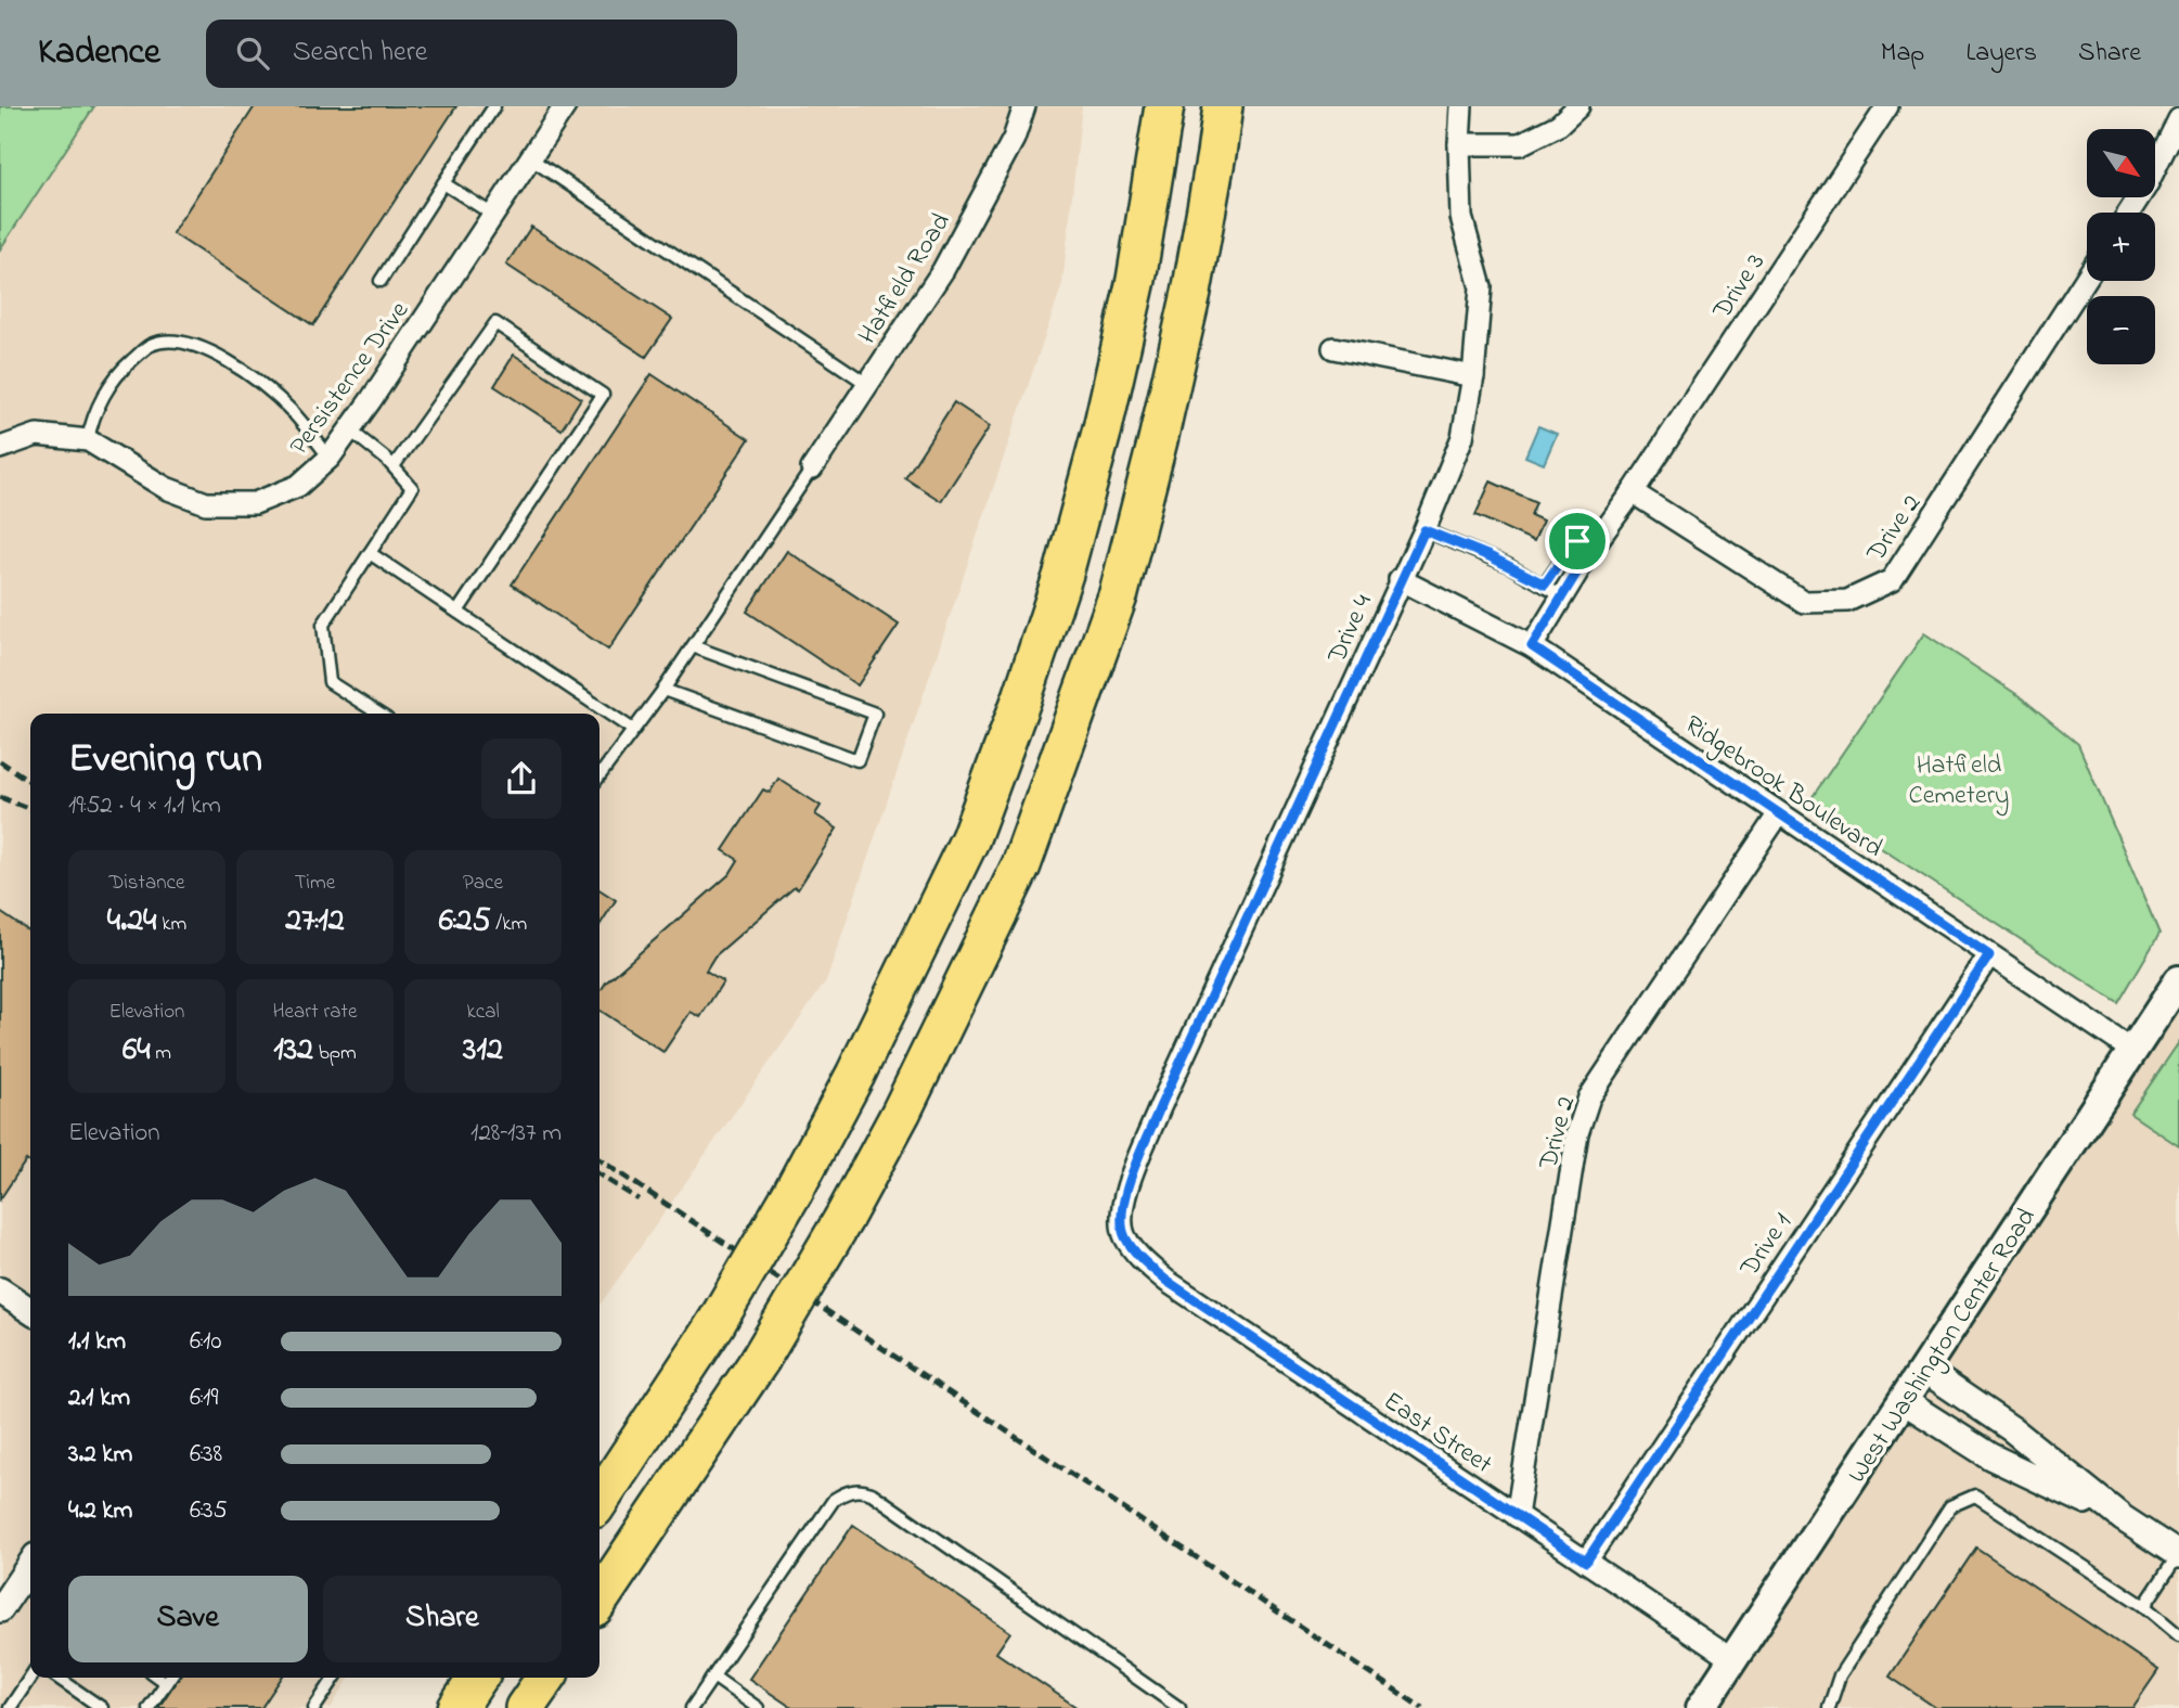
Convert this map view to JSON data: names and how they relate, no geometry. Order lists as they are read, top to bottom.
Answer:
{
  "streets": {
    "main road": ["West Washington Center Road"],
    "street": [
      "Hatfield Road",
      "Drive 3",
      "Persistence Drive",
      "Drive 2",
      "Drive 4",
      "Ridgebrook Boulevard",
      "Drive 1",
      "East Street"
    ]
  },
  "crossings": [
    ["Drive 3", "Drive 2"],
    ["Drive 3", "Ridgebrook Boulevard"],
    ["Drive 2", "Ridgebrook Boulevard"],
    ["Drive 2", "East Street"],
    ["Drive 4", "Ridgebrook Boulevard"],
    ["Drive 4", "East Street"],
    ["Ridgebrook Boulevard", "Drive 1"],
    ["Ridgebrook Boulevard", "West Washington Center Road"],
    ["Drive 1", "East Street"],
    ["West Washington Center Road", "East Street"]
  ],
  "parks": ["Hatfield Cemetery"],
  "north": "bottom right",
  "page": {
    "header": "Kadence",
    "search": "Search here",
    "nav": ["Map", "Layers", "Share"],
    "map_buttons": ["+", "−"],
    "heading": ["Evening run", "19:52 · 4 × 1.1 km"],
    "stats": [
      ["Distance", "4.24 km"],
      ["Time", "27:12"],
      ["Pace", "6:25 /km"],
      ["Elevation", "64 m"],
      ["Heart rate", "132 bpm"],
      ["kcal", "312"]
    ],
    "chart": ["Elevation", "128–137 m"],
    "list": [
      {
        "name": "1.1 km",
        "note": "6:10"
      },
      {
        "name": "2.1 km",
        "note": "6:19"
      },
      {
        "name": "3.2 km",
        "note": "6:38"
      },
      {
        "name": "4.2 km",
        "note": "6:35"
      }
    ],
    "buttons": ["Save", "Share"]
  }
}
